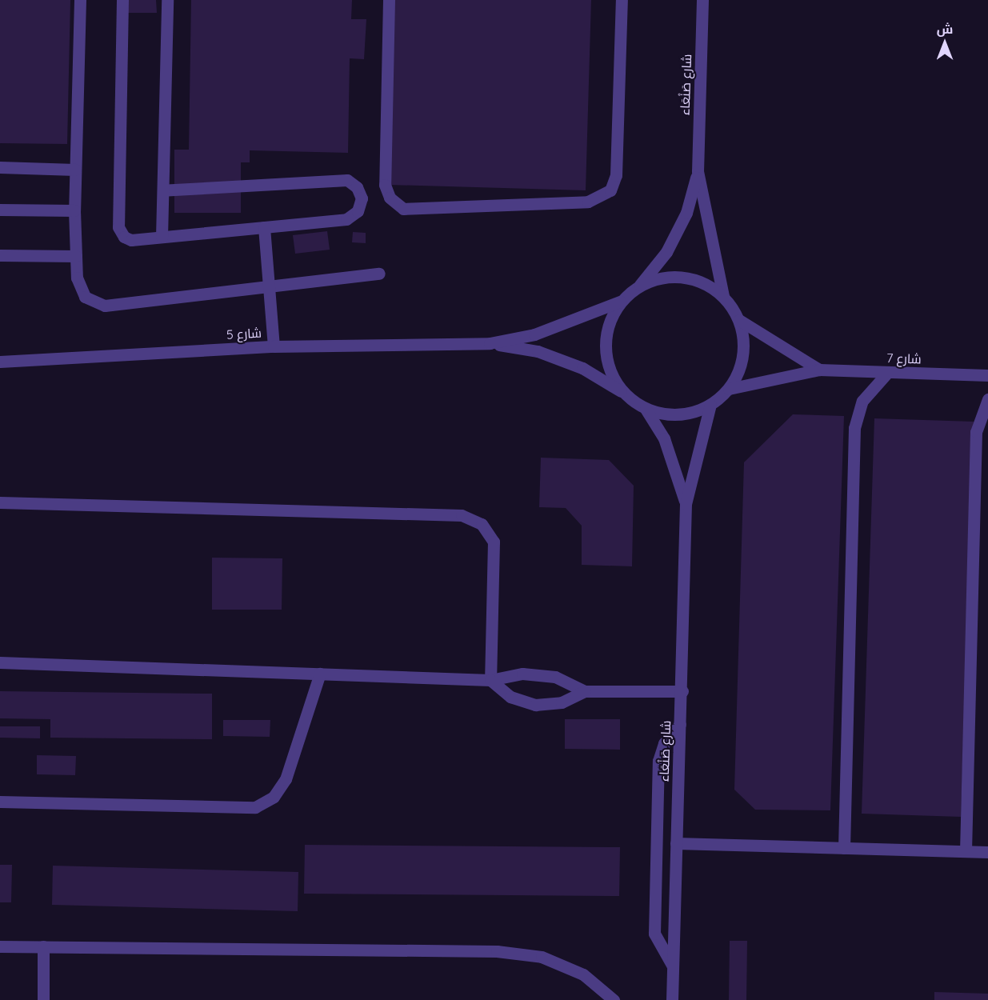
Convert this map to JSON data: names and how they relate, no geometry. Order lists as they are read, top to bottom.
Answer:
{
  "streets": {
    "street": ["شارع صَنْعَاء", "شارع 5", "شارع 7"]
  },
  "crossings": [
    ["شارع صَنْعَاء", "شارع 5"],
    ["شارع صَنْعَاء", "شارع 7"],
    ["شارع 5", "شارع 7"]
  ],
  "north": "top"
}
